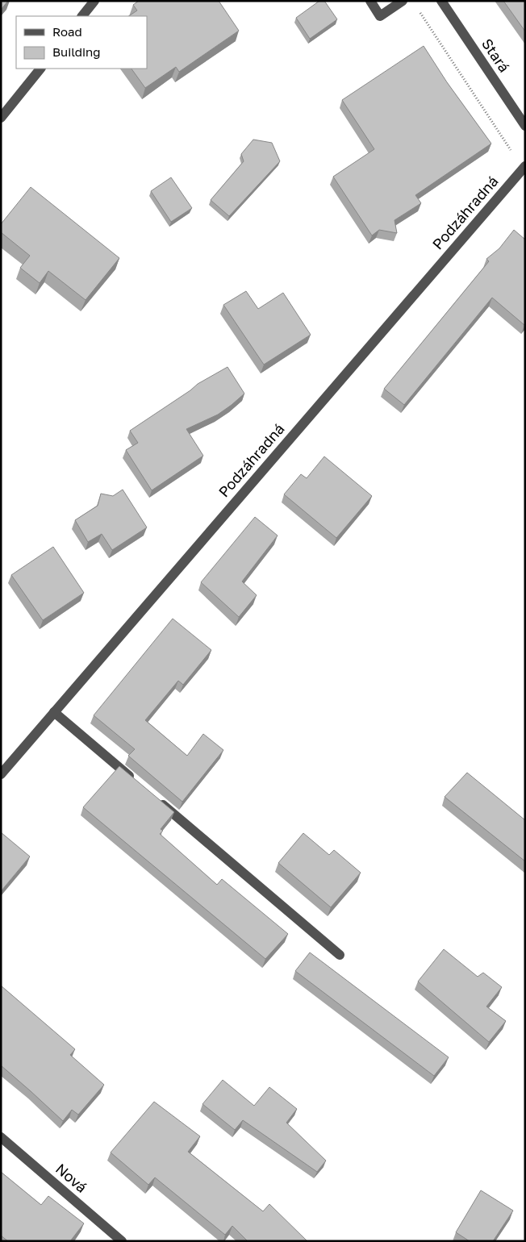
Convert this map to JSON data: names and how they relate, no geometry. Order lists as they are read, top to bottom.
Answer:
{
  "streets": {
    "street": ["Stará", "Podzáhradná", "Nová"]
  },
  "legend": ["Road", "Building"]
}
